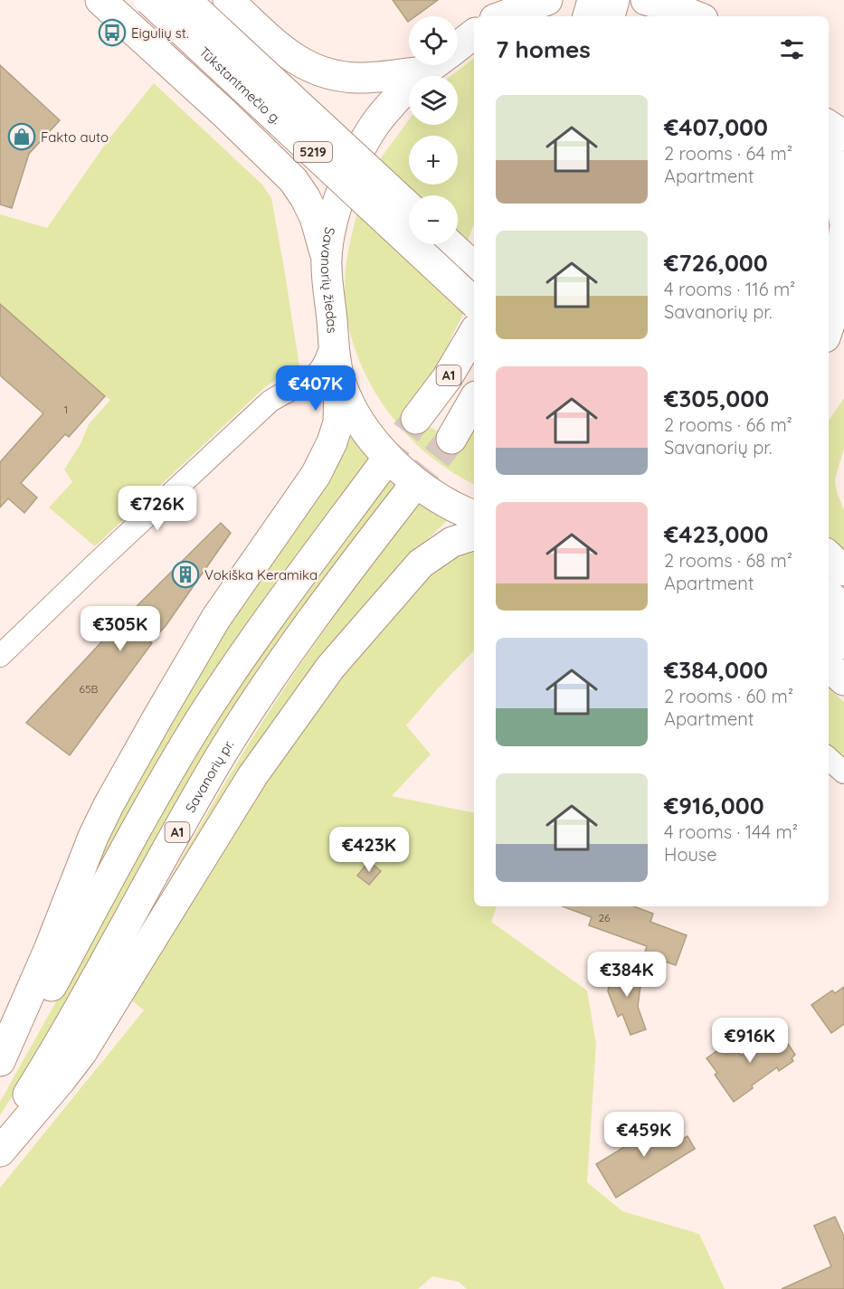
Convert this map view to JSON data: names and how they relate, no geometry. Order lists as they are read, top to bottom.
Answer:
{
  "streets": {
    "main road": [
      "Tūkstantmečio g.",
      "5219",
      "Savanorių žiedas",
      "A1",
      "Savanorių pr."
    ]
  },
  "places": {
    "bus stop": ["Eigulių st."],
    "shop": ["Fakto auto"],
    "building": ["Vokiška Keramika"]
  },
  "house_numbers": ["1", "65B", "26"],
  "page": {
    "map_buttons": ["+", "−"],
    "heading": "7 homes",
    "list": [
      {
        "name": "€407,000",
        "note": "2 rooms · 64 m² · Apartment"
      },
      {
        "name": "€726,000",
        "note": "4 rooms · 116 m² · Savanorių pr."
      },
      {
        "name": "€305,000",
        "note": "2 rooms · 66 m² · Savanorių pr."
      },
      {
        "name": "€423,000",
        "note": "2 rooms · 68 m² · Apartment"
      },
      {
        "name": "€384,000",
        "note": "2 rooms · 60 m² · Apartment"
      },
      {
        "name": "€916,000",
        "note": "4 rooms · 144 m² · House"
      }
    ],
    "price": [
      "€407K",
      "€726K",
      "€305K",
      "€423K",
      "€384K",
      "€916K",
      "€459K"
    ]
  }
}
